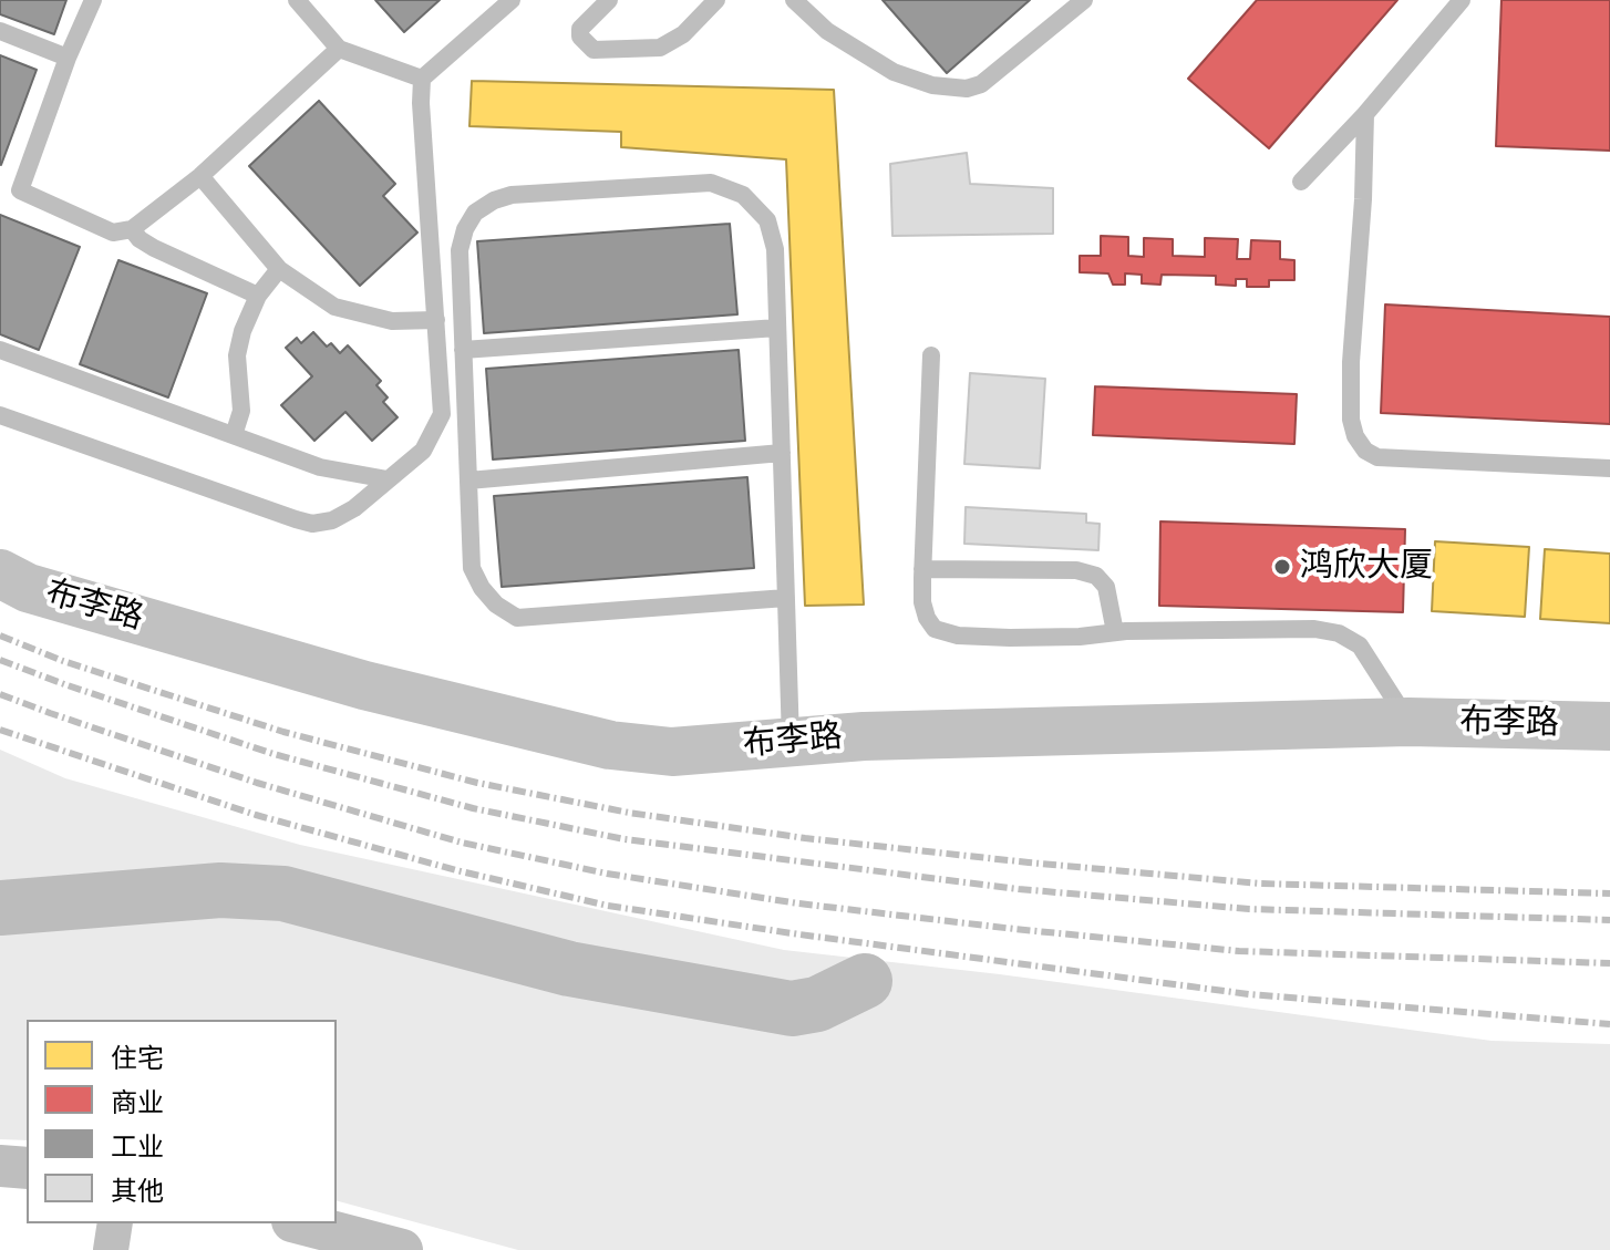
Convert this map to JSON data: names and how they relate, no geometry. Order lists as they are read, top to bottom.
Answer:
{
  "streets": {
    "main road": ["布李路"]
  },
  "places": ["鸿欣大厦"],
  "legend": [
    "住宅",
    "商业",
    "工业",
    "其他"
  ]
}
